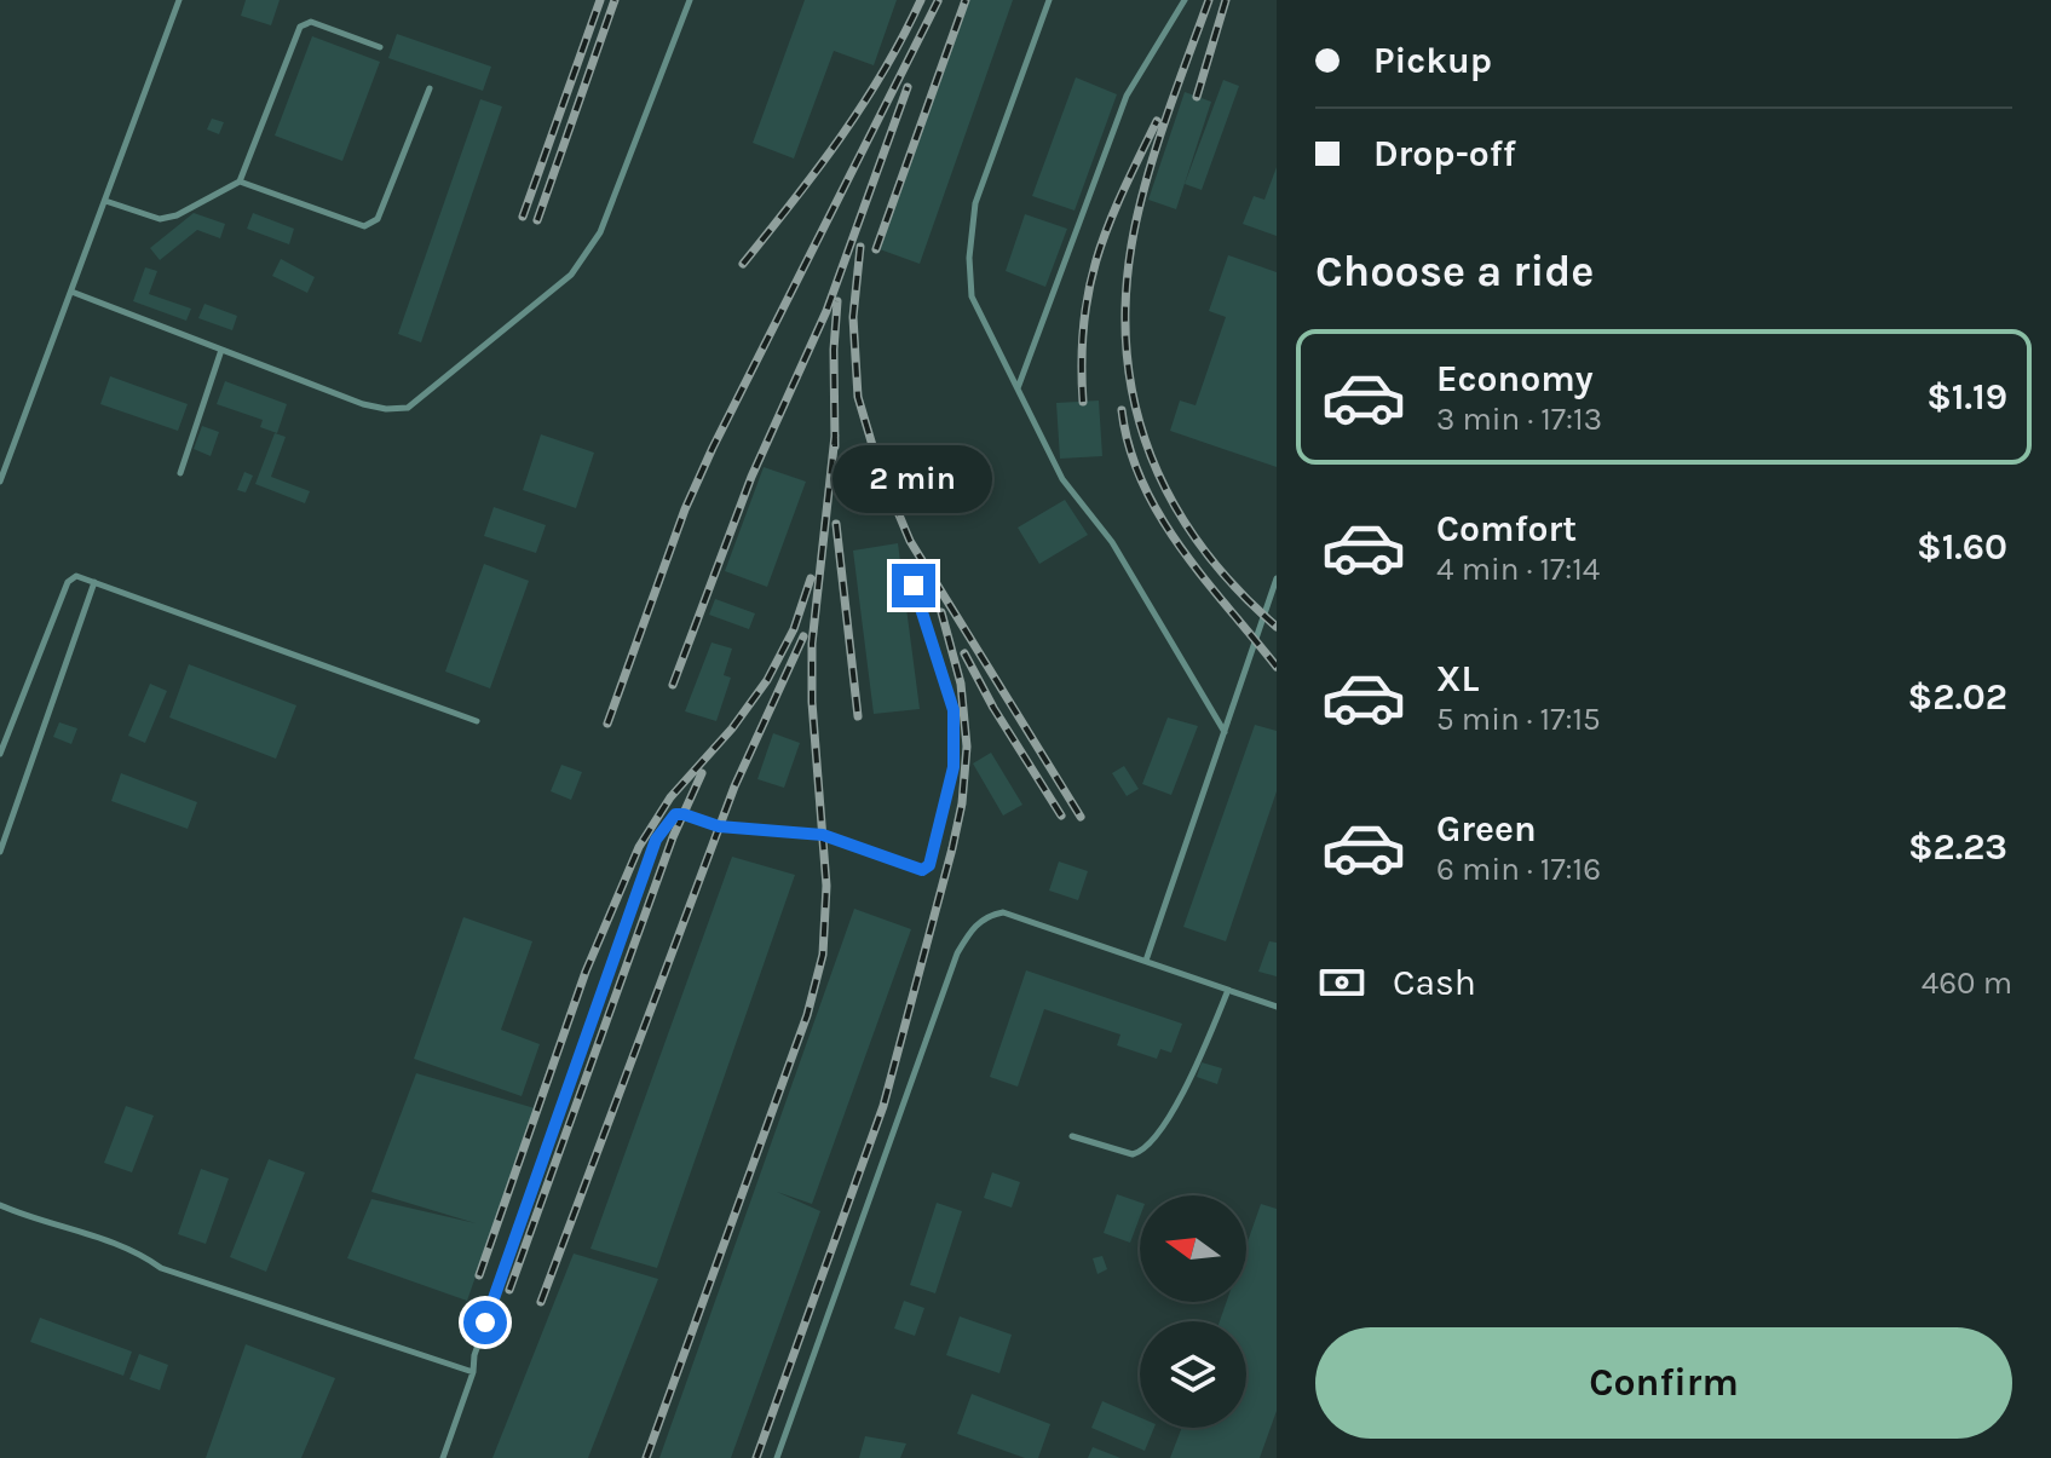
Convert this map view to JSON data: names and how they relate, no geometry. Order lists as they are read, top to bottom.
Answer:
{
  "north": "left",
  "page": {
    "banner": ["Pickup", "Drop-off"],
    "heading": "Choose a ride",
    "list": [
      {
        "name": "Economy",
        "note": "3 min · 17:13",
        "value": "$1.19"
      },
      {
        "name": "Comfort",
        "note": "4 min · 17:14",
        "value": "$1.60"
      },
      {
        "name": "XL",
        "note": "5 min · 17:15",
        "value": "$2.02"
      },
      {
        "name": "Green",
        "note": "6 min · 17:16",
        "value": "$2.23"
      }
    ],
    "bubble": "2 min",
    "pay": ["Cash", "460 m"],
    "buttons": "Confirm"
  }
}
